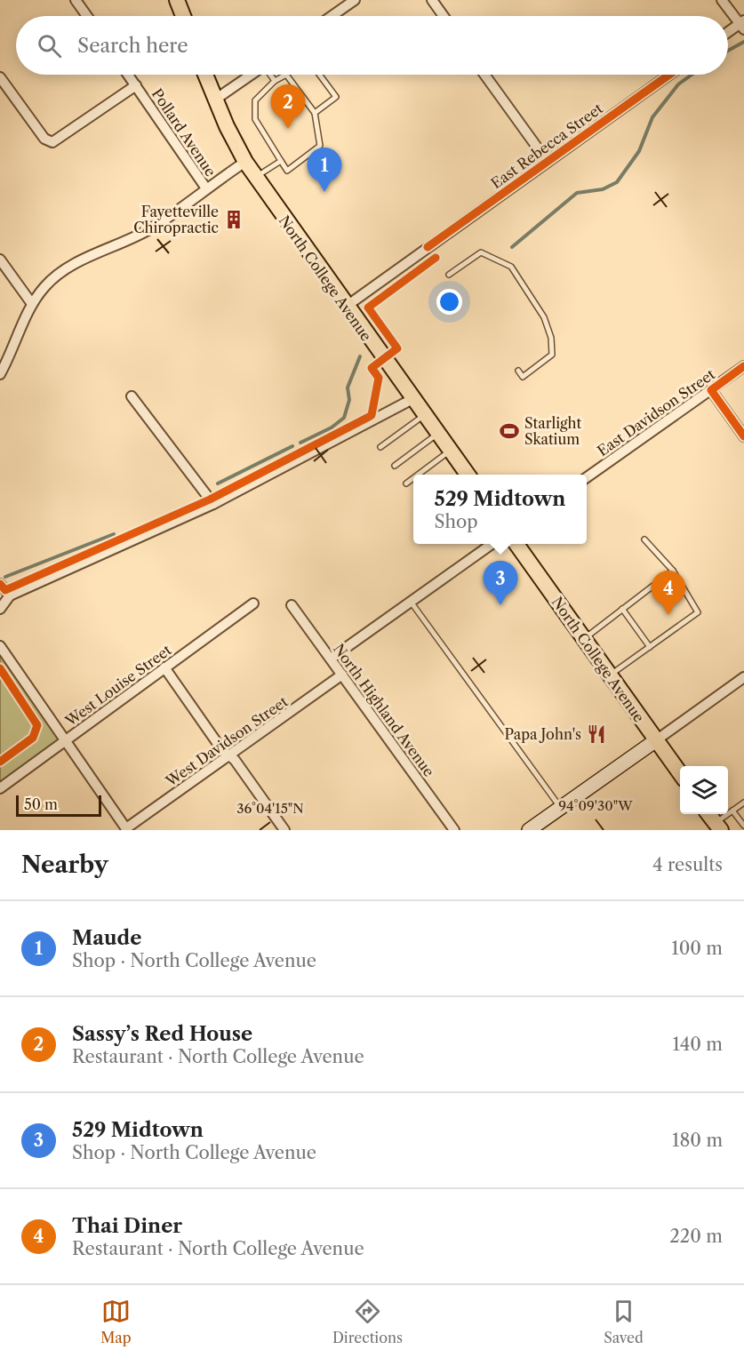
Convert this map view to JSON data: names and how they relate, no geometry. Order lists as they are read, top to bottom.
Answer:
{
  "streets": {
    "main road": ["North College Avenue"],
    "street": [
      "Pollard Avenue",
      "East Rebecca Street",
      "East Davidson Street",
      "West Louise Street",
      "North Highland Avenue",
      "West Davidson Street"
    ]
  },
  "crossings": [
    ["East Rebecca Street", "North College Avenue"],
    ["North Highland Avenue", "West Davidson Street"]
  ],
  "places": {
    "building": ["Fayetteville Chiropractic"],
    "sports": ["Starlight Skatium"],
    "restaurant": ["Papa John's"]
  },
  "scale_bar": "50 m",
  "page": {
    "search": "Search here",
    "pins": [
      "2",
      "1",
      "3",
      "4"
    ],
    "popup": ["529 Midtown", "Shop"],
    "scale": "50 m",
    "heading": ["Nearby", "4 results"],
    "list": [
      {
        "mark": "1",
        "name": "Maude",
        "note": "Shop · North College Avenue",
        "value": "100 m"
      },
      {
        "mark": "2",
        "name": "Sassy’s Red House",
        "note": "Restaurant · North College Avenue",
        "value": "140 m"
      },
      {
        "mark": "3",
        "name": "529 Midtown",
        "note": "Shop · North College Avenue",
        "value": "180 m"
      },
      {
        "mark": "4",
        "name": "Thai Diner",
        "note": "Restaurant · North College Avenue",
        "value": "220 m"
      }
    ],
    "nav": ["Map", "Directions", "Saved"]
  },
  "coordinates": ["94°09'30\"W", "36°04'15\"N"]
}
